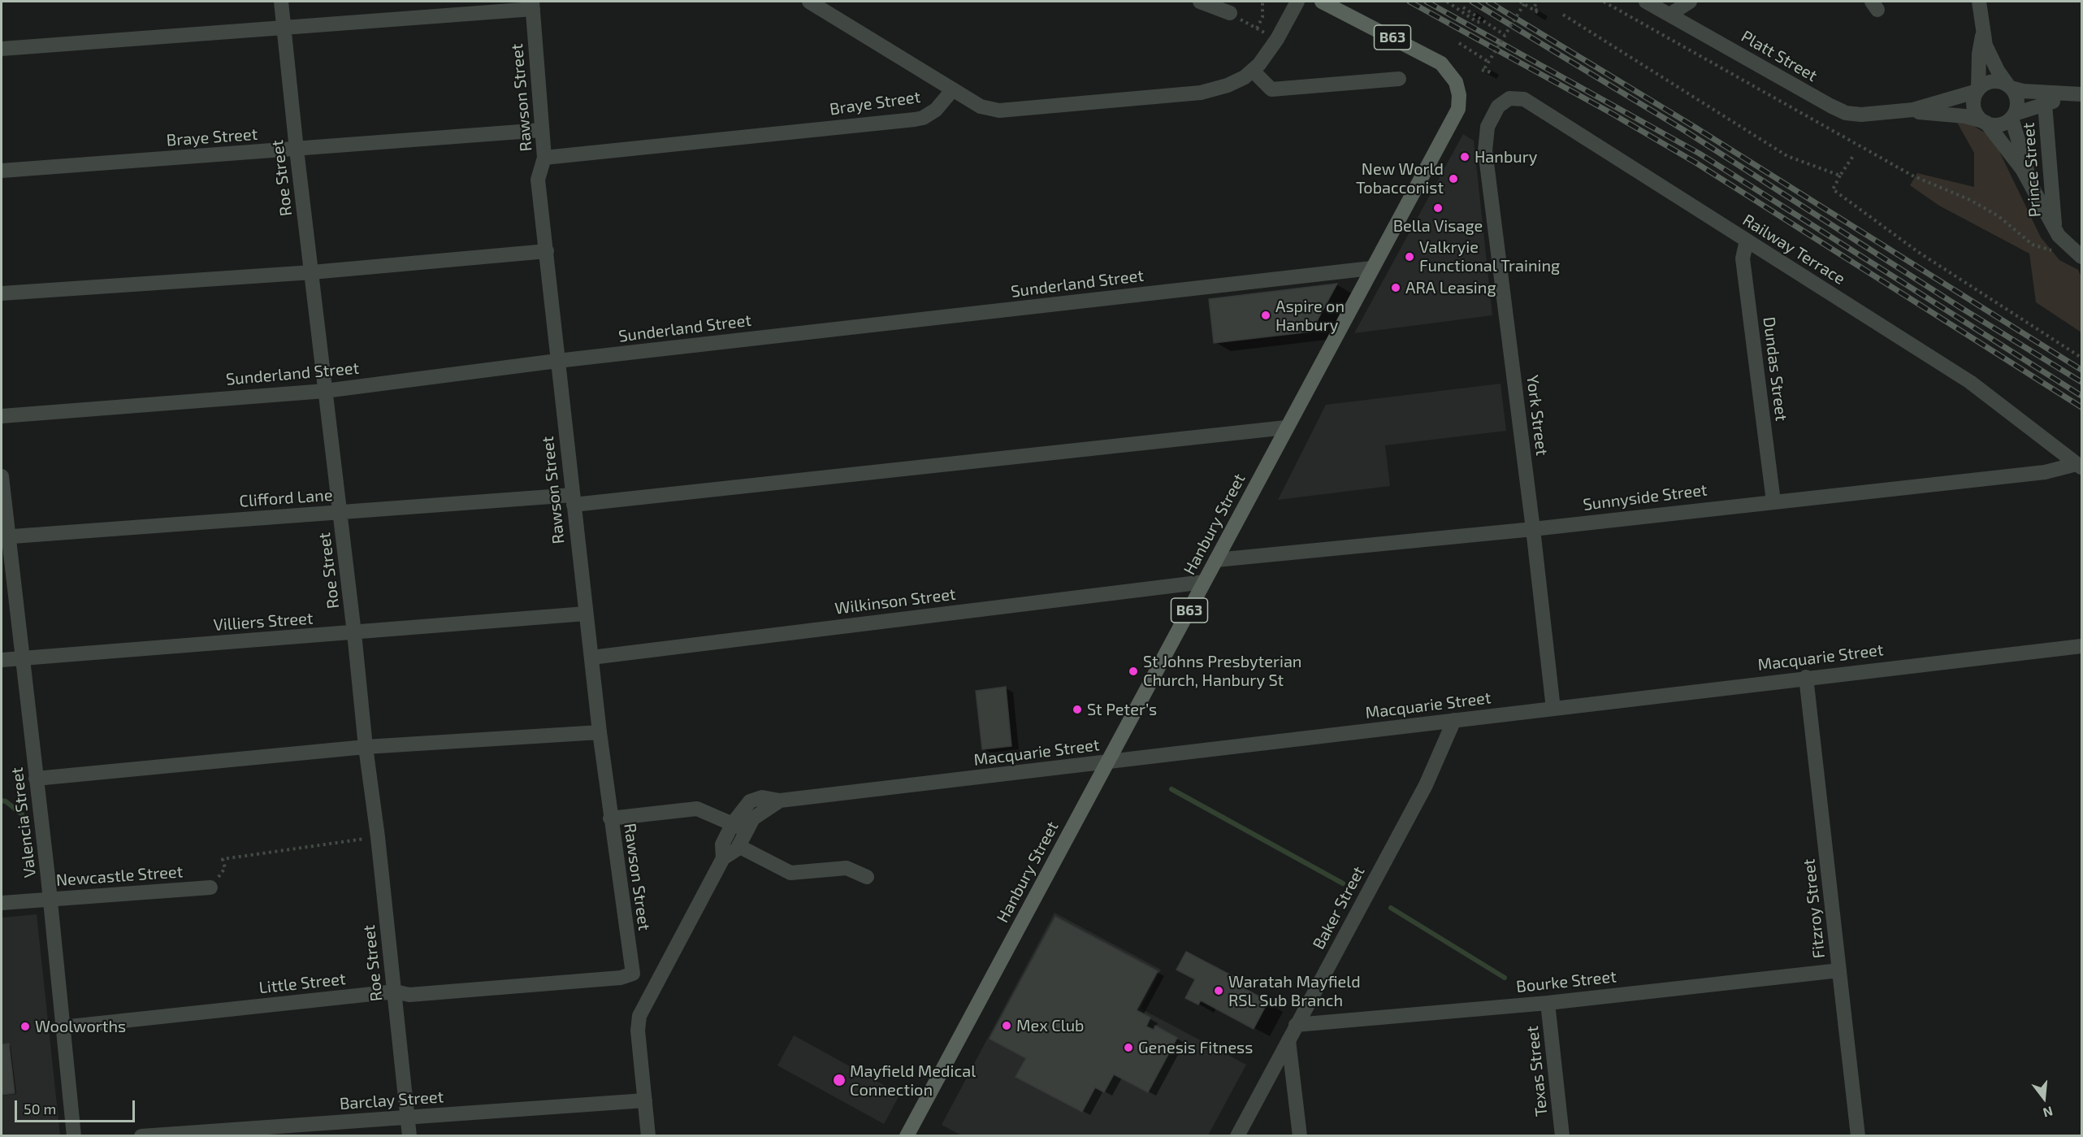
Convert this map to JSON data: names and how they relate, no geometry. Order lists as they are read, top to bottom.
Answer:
{
  "streets": {
    "main road": ["B63", "Hanbury Street"],
    "street": [
      "Platt Street",
      "Rawson Street",
      "Braye Street",
      "Prince Street",
      "Roe Street",
      "Railway Terrace",
      "Sunderland Street",
      "Dundas Street",
      "York Street",
      "Sunnyside Street",
      "Clifford Lane",
      "Wilkinson Street",
      "Villiers Street",
      "Macquarie Street",
      "Valencia Street",
      "Newcastle Street",
      "Baker Street",
      "Fitzroy Street",
      "Bourke Street",
      "Little Street",
      "Texas Street",
      "Barclay Street"
    ]
  },
  "crossings": [
    ["Platt Street", "Prince Street"],
    ["Rawson Street", "Braye Street"],
    ["Rawson Street", "Sunderland Street"],
    ["Rawson Street", "Clifford Lane"],
    ["Rawson Street", "Wilkinson Street"],
    ["Rawson Street", "Villiers Street"],
    ["Rawson Street", "Little Street"],
    ["Braye Street", "Roe Street"],
    ["Roe Street", "Sunderland Street"],
    ["Roe Street", "Clifford Lane"],
    ["Roe Street", "Villiers Street"],
    ["Roe Street", "Little Street"],
    ["Roe Street", "Barclay Street"],
    ["Railway Terrace", "Dundas Street"],
    ["Railway Terrace", "York Street"],
    ["Railway Terrace", "Sunnyside Street"],
    ["Sunderland Street", "Hanbury Street"],
    ["Dundas Street", "Sunnyside Street"],
    ["York Street", "Sunnyside Street"],
    ["York Street", "Macquarie Street"],
    ["Sunnyside Street", "Hanbury Street"],
    ["Clifford Lane", "Hanbury Street"],
    ["Clifford Lane", "Valencia Street"],
    ["Hanbury Street", "Wilkinson Street"],
    ["Hanbury Street", "Macquarie Street"],
    ["Villiers Street", "Valencia Street"],
    ["Macquarie Street", "Baker Street"],
    ["Macquarie Street", "Fitzroy Street"],
    ["Valencia Street", "Newcastle Street"],
    ["Valencia Street", "Little Street"],
    ["Baker Street", "Bourke Street"],
    ["Fitzroy Street", "Bourke Street"],
    ["Bourke Street", "Texas Street"]
  ],
  "places": [
    "Hanbury",
    "New World Tobacconist",
    "Bella Visage",
    "Valkryie Functional Training",
    "ARA Leasing",
    "Aspire on Hanbury",
    "St Johns Presbyterian Church, Hanbury St",
    "St Peter’s",
    "Waratah Mayfield RSL Sub Branch",
    "Mex Club",
    "Woolworths",
    "Genesis Fitness",
    "Mayfield Medical Connection"
  ],
  "scale_bar": "50 m",
  "north": "bottom"
}
